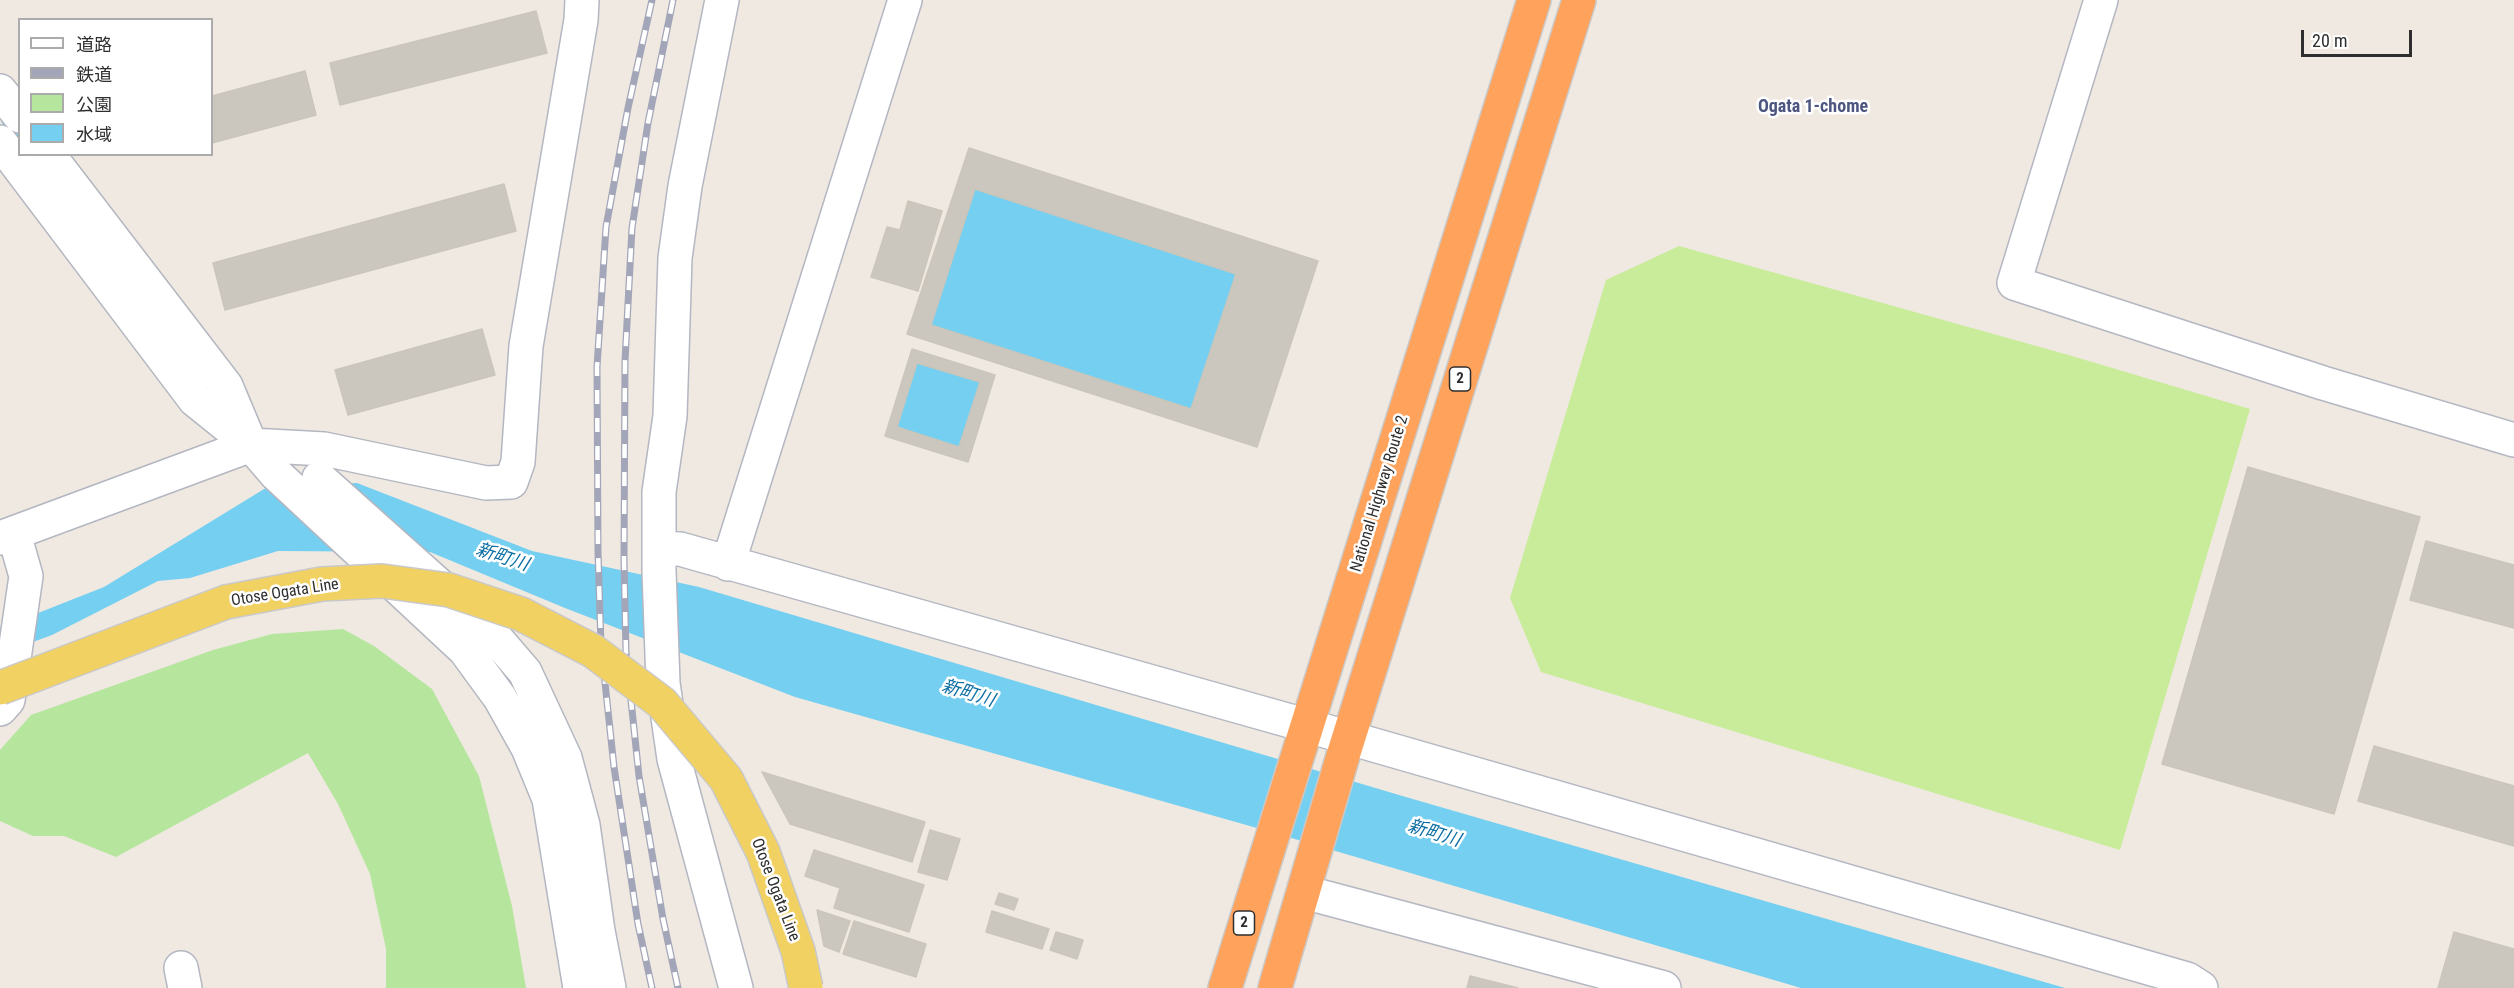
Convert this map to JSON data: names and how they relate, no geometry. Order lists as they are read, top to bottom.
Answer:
{
  "streets": {
    "highway": ["2", "National Highway Route 2"],
    "main road": ["Otose Ogata Line"]
  },
  "districts": ["Ogata 1-chome"],
  "water": ["新町川"],
  "legend": [
    "道路",
    "鉄道",
    "公園",
    "水域"
  ],
  "scale_bar": "20 m"
}
